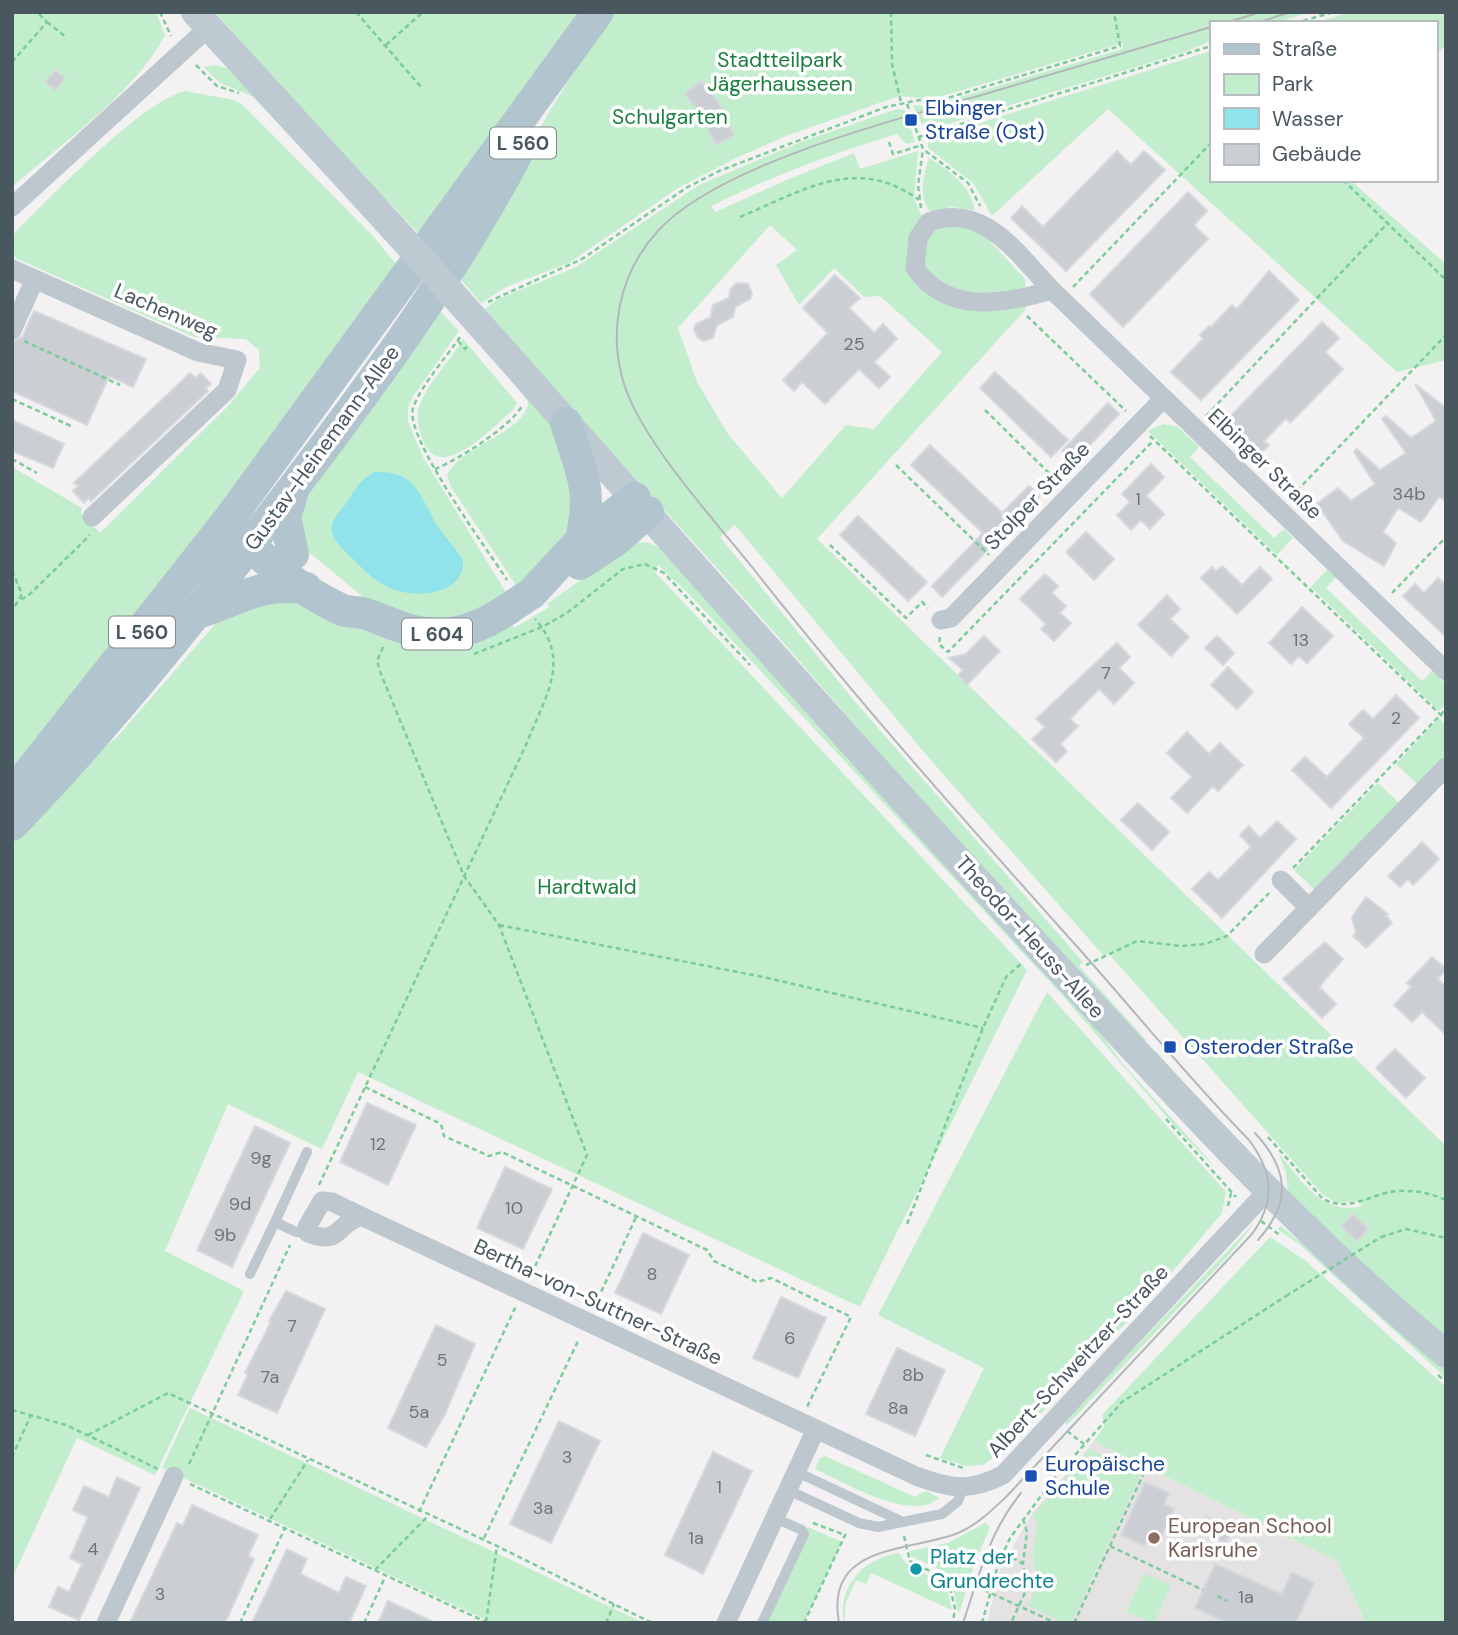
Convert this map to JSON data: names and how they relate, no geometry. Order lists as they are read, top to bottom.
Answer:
{
  "streets": {
    "main road": [
      "L 560",
      "Gustav-Heinemann-Allee",
      "L 604",
      "Theodor-Heuss-Allee"
    ],
    "street": [
      "Lachenweg",
      "Elbinger Straße",
      "Stolper Straße",
      "Bertha-von-Suttner-Straße",
      "Albert-Schweitzer-Straße"
    ]
  },
  "crossings": [
    ["Gustav-Heinemann-Allee", "L 604"],
    ["Elbinger Straße", "Stolper Straße"],
    ["L 604", "Theodor-Heuss-Allee"],
    ["Theodor-Heuss-Allee", "Albert-Schweitzer-Straße"]
  ],
  "parks": ["Stadtteilpark Jägerhausseen", "Schulgarten", "Hardtwald"],
  "places": {
    "transit": ["Elbinger Straße (Ost)", "Osteroder Straße", "Europäische Schule"],
    "other": ["European School Karlsruhe", "Platz der Grundrechte"]
  },
  "house_numbers": [
    "25",
    "34b",
    "1",
    "13",
    "7",
    "2",
    "12",
    "9g",
    "9d",
    "10",
    "9b",
    "8",
    "7",
    "6",
    "5",
    "8b",
    "7a",
    "8a",
    "5a",
    "3",
    "1",
    "3a",
    "1a",
    "4",
    "3",
    "1a"
  ],
  "legend": [
    "Straße",
    "Park",
    "Wasser",
    "Gebäude"
  ]
}
